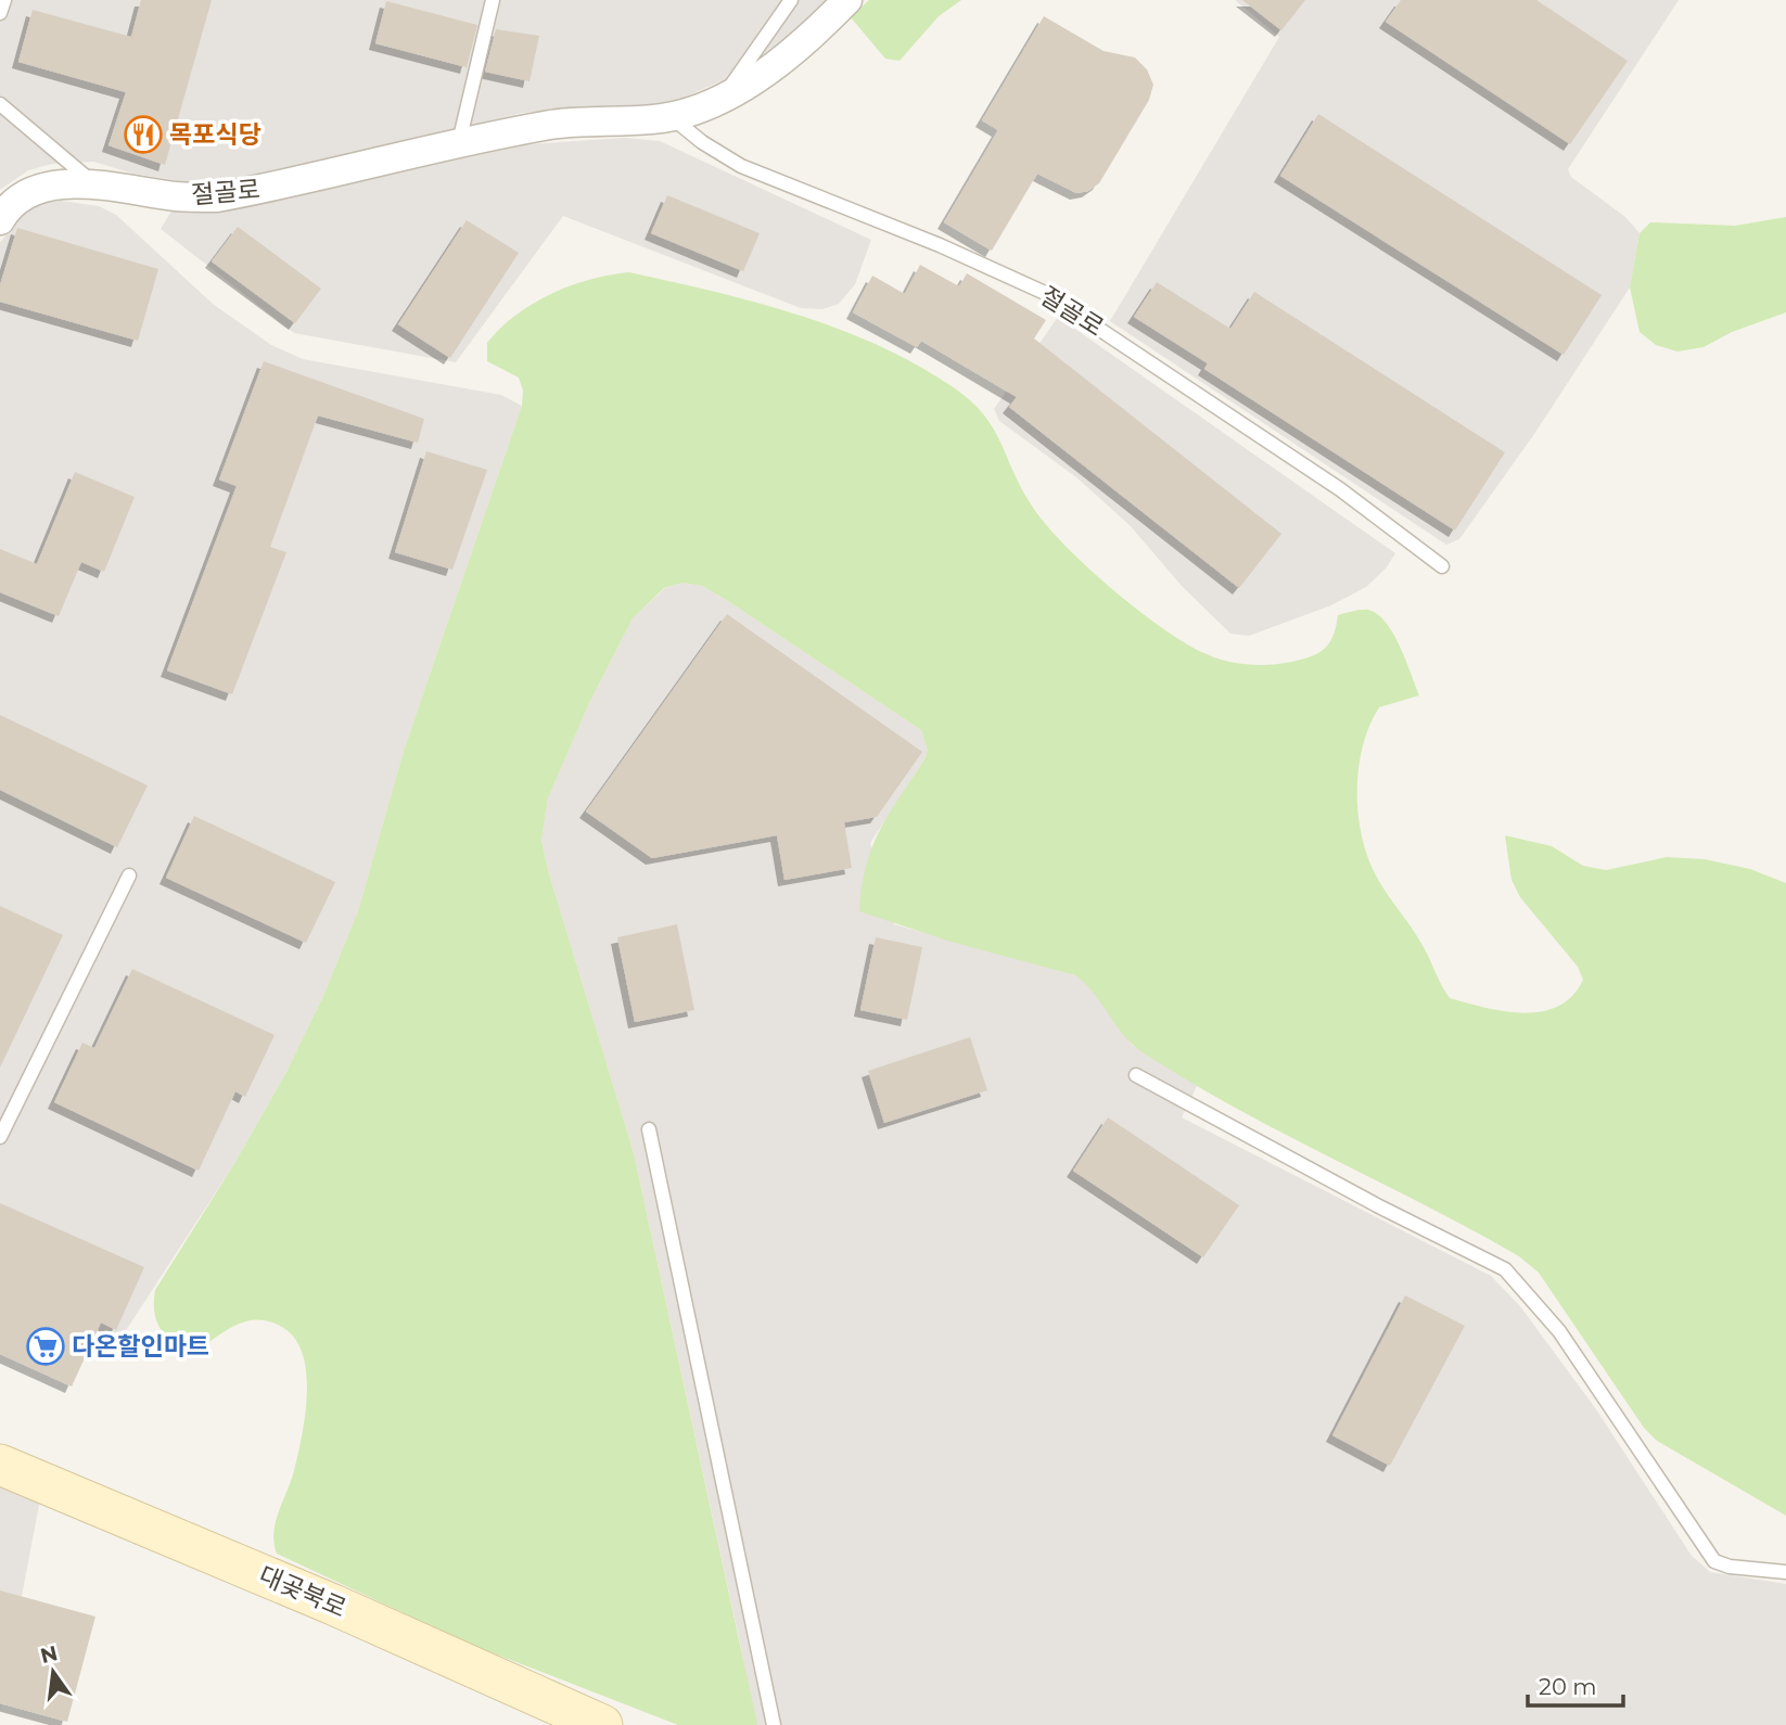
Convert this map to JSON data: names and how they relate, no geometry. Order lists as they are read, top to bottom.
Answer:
{
  "streets": {
    "street": ["절골로", "대곶북로"]
  },
  "places": {
    "restaurant": ["목포식당"],
    "supermarket": ["다온할인마트"]
  },
  "scale_bar": "20 m",
  "north": "top"
}
